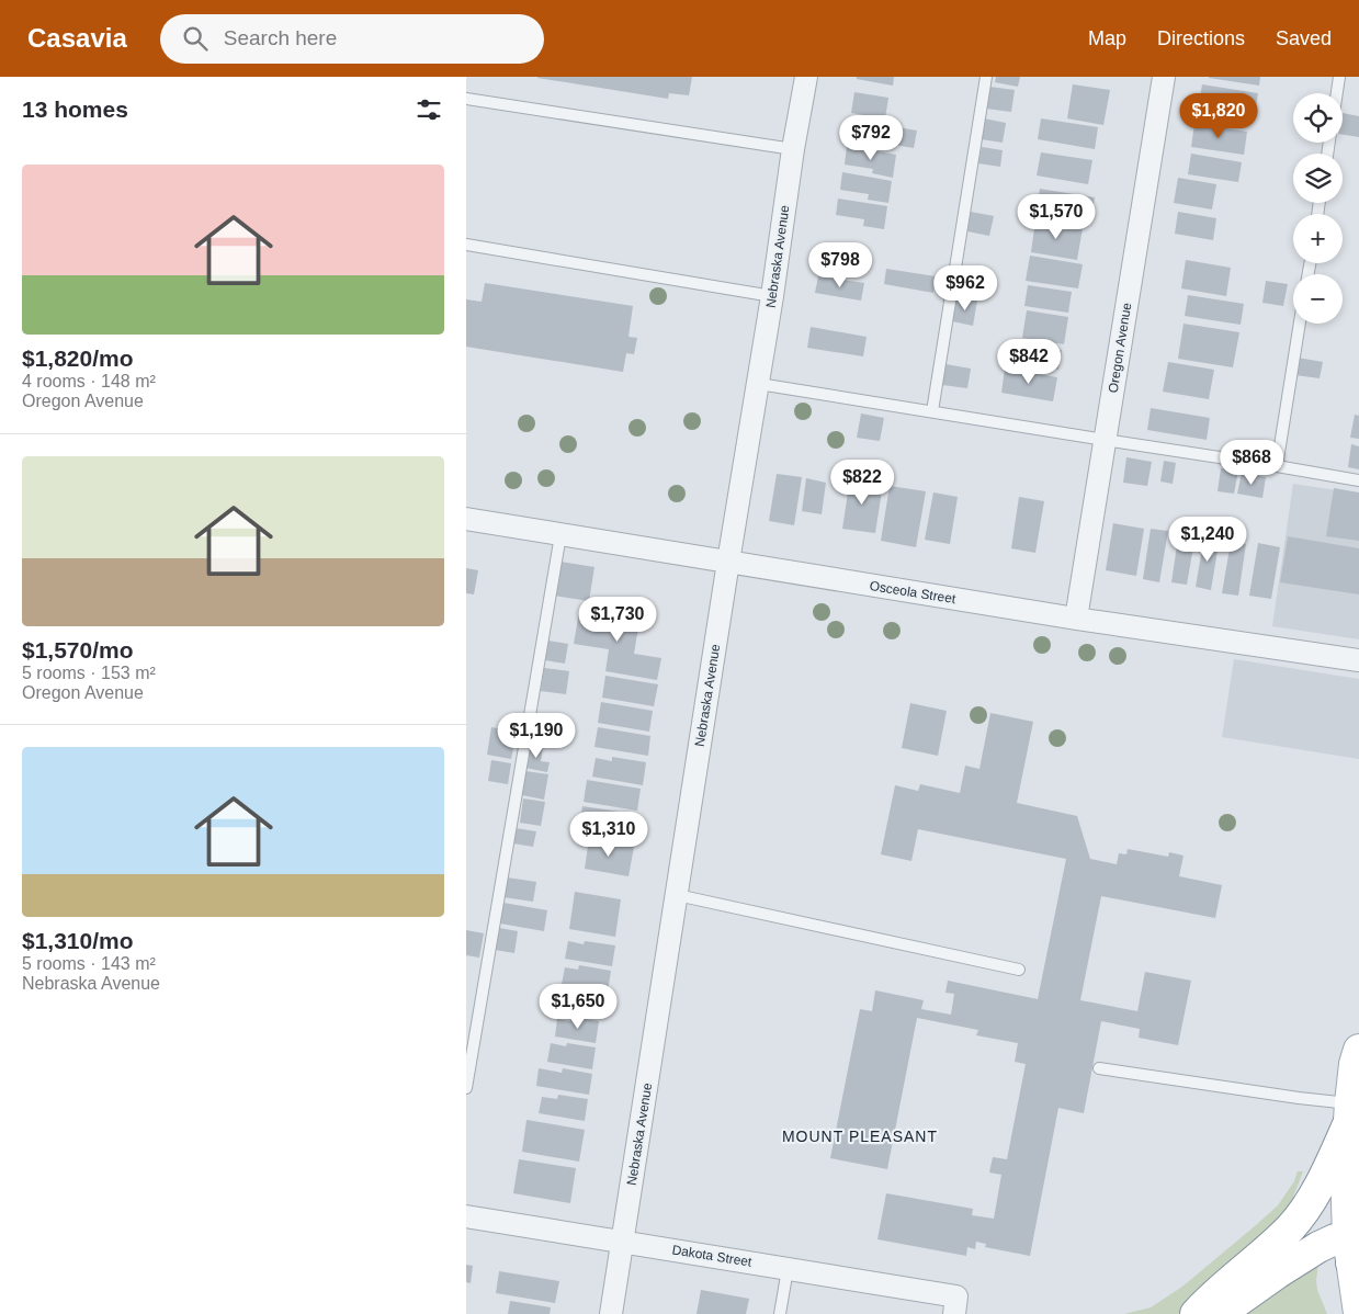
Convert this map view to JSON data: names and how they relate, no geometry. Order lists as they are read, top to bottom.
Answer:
{
  "streets": {
    "street": [
      "Nebraska Avenue",
      "Oregon Avenue",
      "Osceola Street",
      "Dakota Street"
    ]
  },
  "crossings": [
    ["Nebraska Avenue", "Osceola Street"],
    ["Nebraska Avenue", "Dakota Street"],
    ["Oregon Avenue", "Osceola Street"]
  ],
  "districts": ["MOUNT PLEASANT"],
  "page": {
    "header": "Casavia",
    "search": "Search here",
    "nav": ["Map", "Directions", "Saved"],
    "heading": "13 homes",
    "map_buttons": ["+", "−"],
    "price": [
      "$1,820",
      "$792",
      "$1,570",
      "$798",
      "$962",
      "$842",
      "$868",
      "$822",
      "$1,240",
      "$1,730",
      "$1,190",
      "$1,310",
      "$1,650"
    ],
    "list": [
      {
        "name": "$1,820/mo",
        "note": "4 rooms · 148 m² · Oregon Avenue"
      },
      {
        "name": "$1,570/mo",
        "note": "5 rooms · 153 m² · Oregon Avenue"
      },
      {
        "name": "$1,310/mo",
        "note": "5 rooms · 143 m² · Nebraska Avenue"
      }
    ]
  }
}
